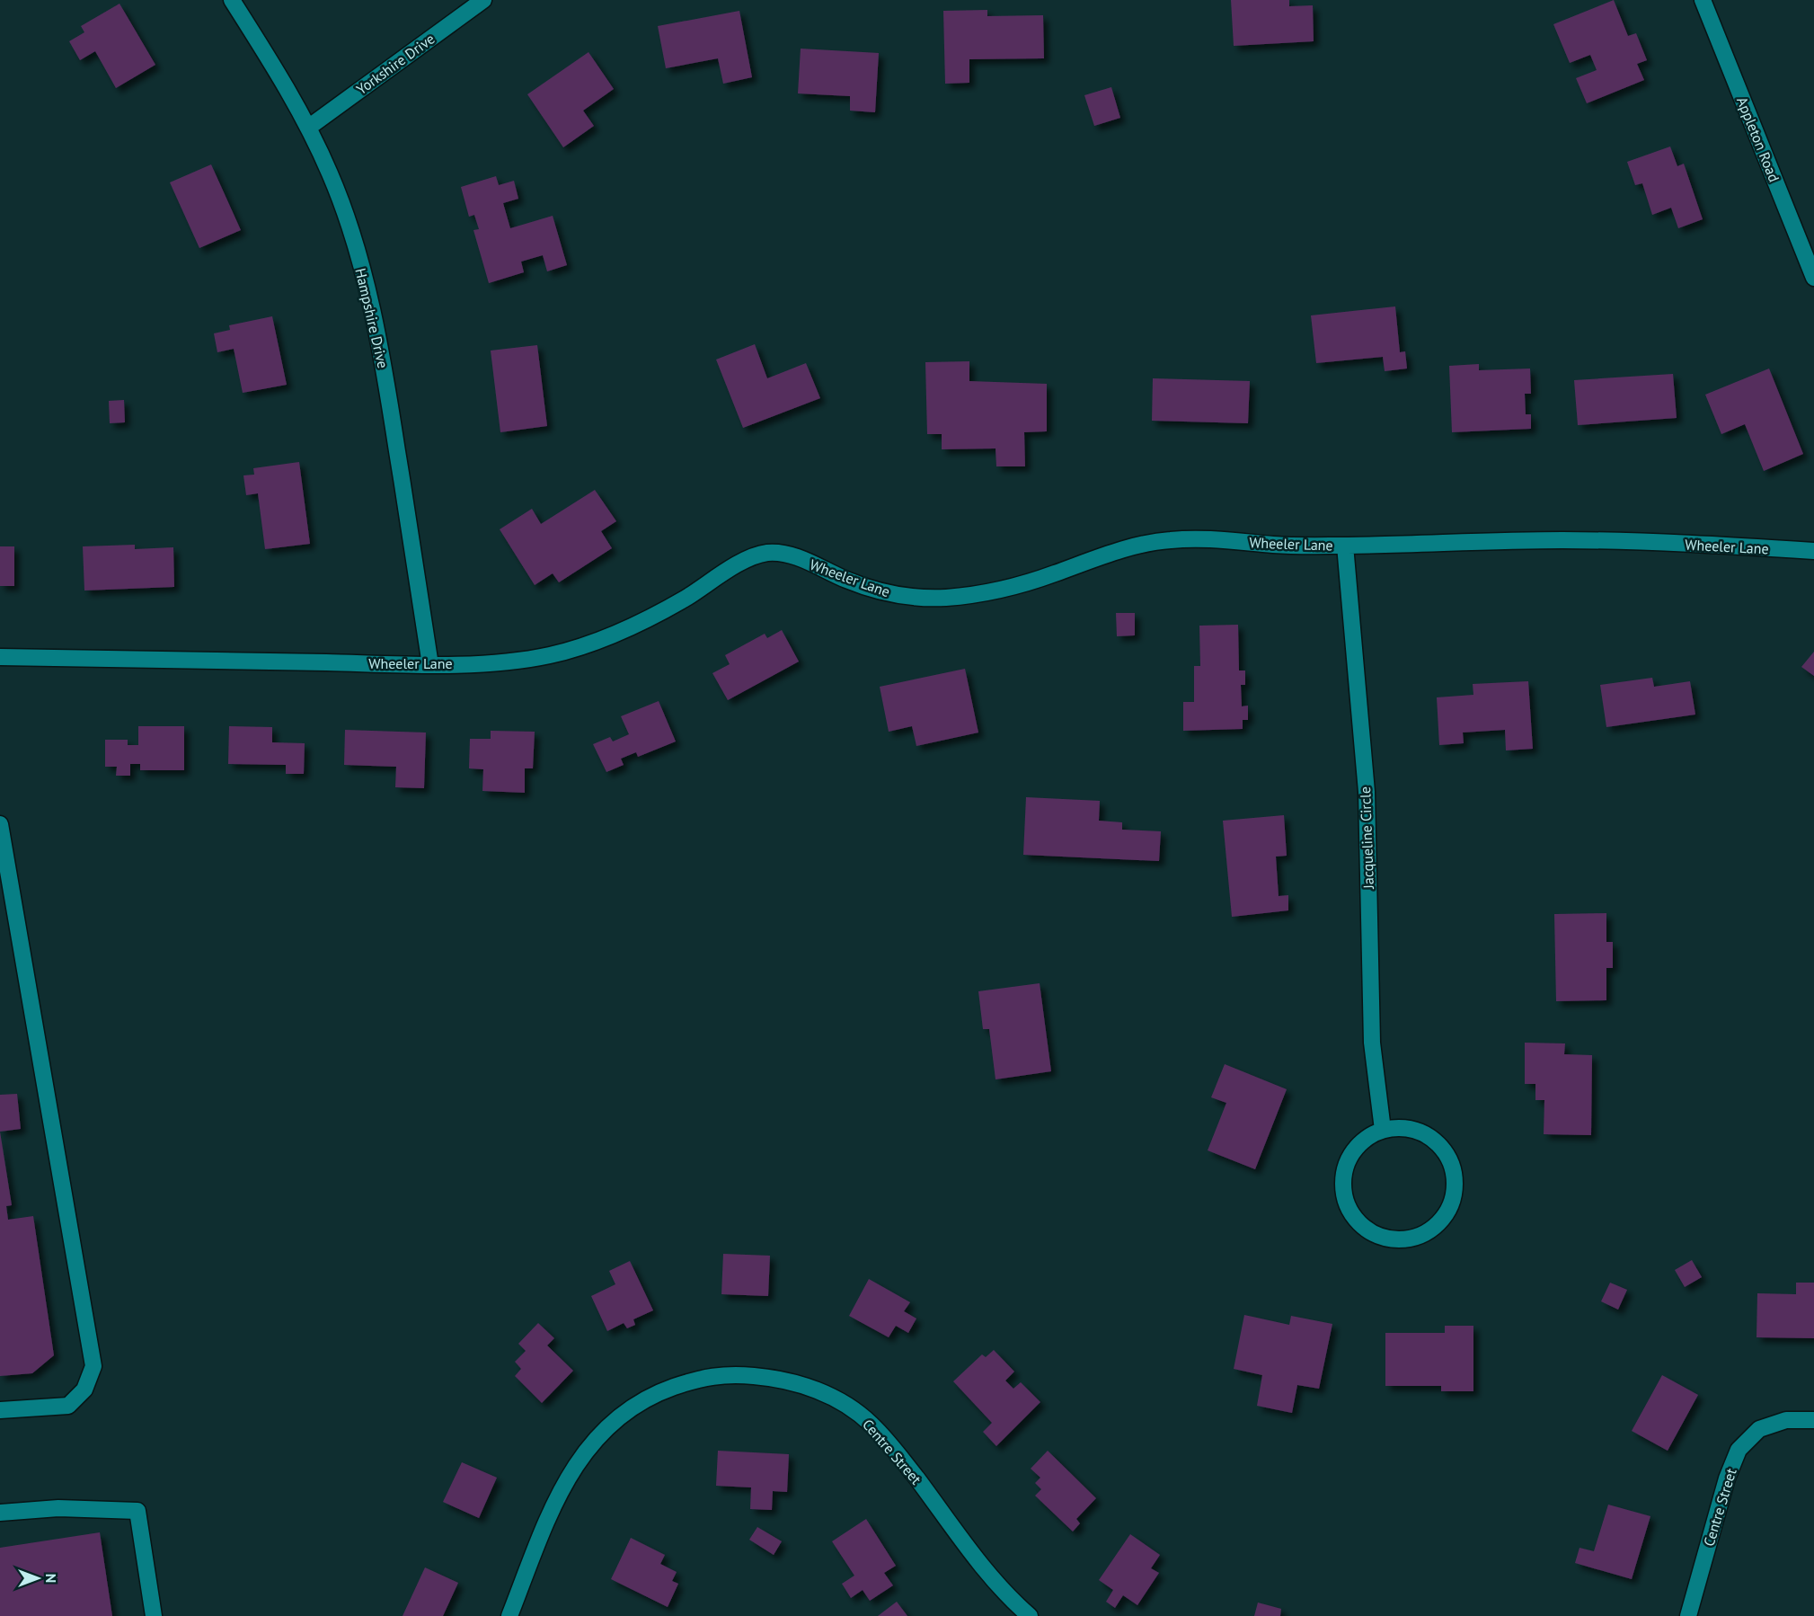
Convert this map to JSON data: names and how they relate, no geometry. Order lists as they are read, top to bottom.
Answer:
{
  "streets": {
    "street": [
      "Yorkshire Drive",
      "Appleton Road",
      "Hampshire Drive",
      "Wheeler Lane",
      "Jacqueline Circle",
      "Centre Street"
    ]
  },
  "crossings": [
    ["Yorkshire Drive", "Hampshire Drive"],
    ["Hampshire Drive", "Wheeler Lane"],
    ["Wheeler Lane", "Jacqueline Circle"]
  ],
  "north": "right"
}
